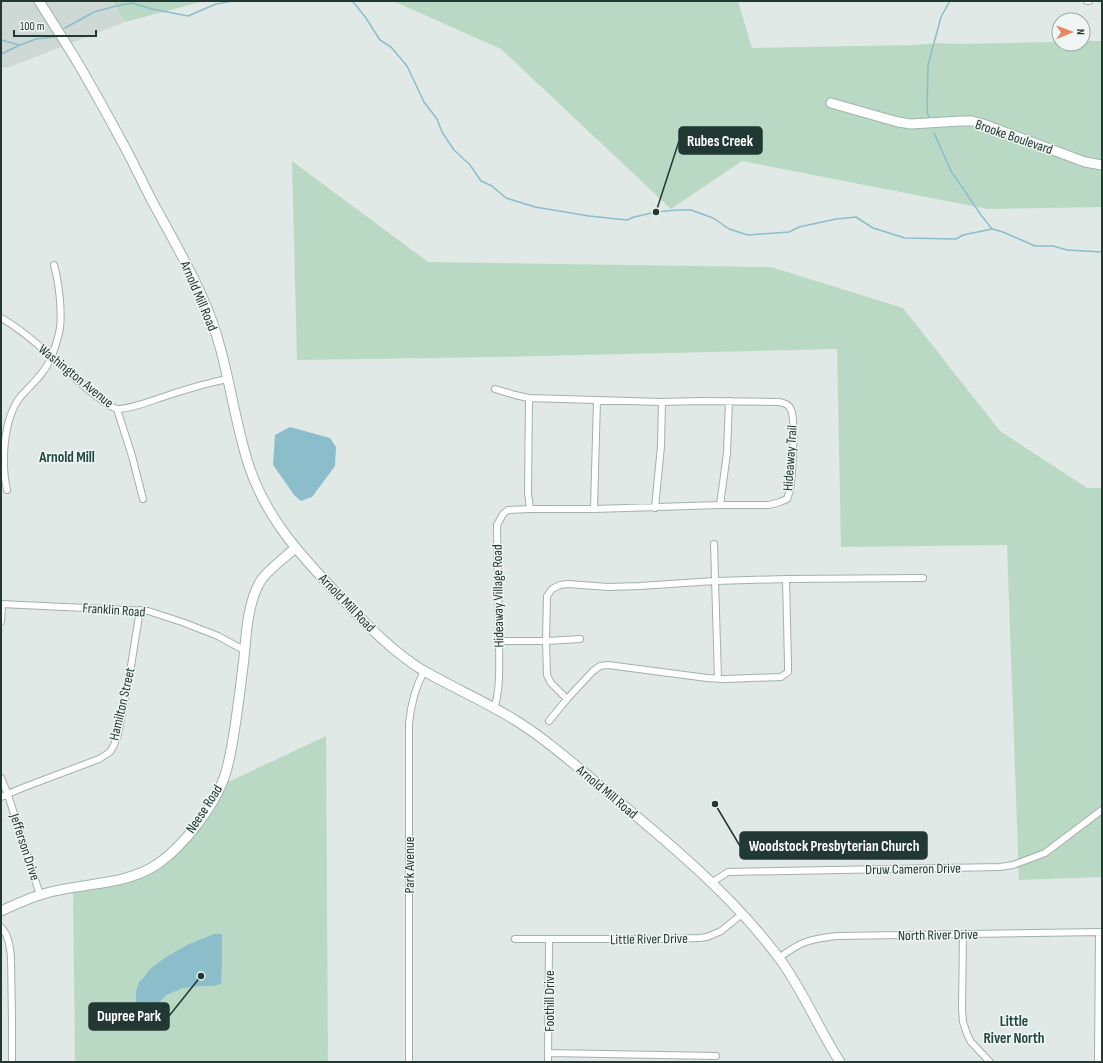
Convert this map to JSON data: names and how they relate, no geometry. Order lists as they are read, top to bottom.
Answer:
{
  "streets": {
    "main road": ["Brooke Boulevard", "Arnold Mill Road", "Neese Road"],
    "street": [
      "Washington Avenue",
      "Hideaway Trail",
      "Hideaway Village Road",
      "Franklin Road",
      "Hamilton Street",
      "Jefferson Drive",
      "Park Avenue",
      "Druw Cameron Drive",
      "North River Drive",
      "Little River Drive",
      "Foothill Drive"
    ]
  },
  "crossings": [
    ["Arnold Mill Road", "Washington Avenue"],
    ["Arnold Mill Road", "Hideaway Village Road"],
    ["Arnold Mill Road", "Neese Road"],
    ["Arnold Mill Road", "Park Avenue"],
    ["Arnold Mill Road", "Druw Cameron Drive"],
    ["Arnold Mill Road", "North River Drive"],
    ["Arnold Mill Road", "Little River Drive"],
    ["Hideaway Trail", "Hideaway Village Road"],
    ["Franklin Road", "Hamilton Street"],
    ["Franklin Road", "Neese Road"],
    ["Hamilton Street", "Jefferson Drive"],
    ["Neese Road", "Jefferson Drive"],
    ["Little River Drive", "Foothill Drive"]
  ],
  "districts": ["Arnold Mill", "Little River North"],
  "places": ["Rubes Creek", "Woodstock Presbyterian Church", "Dupree Park"],
  "scale_bar": "100 m",
  "north": "right"
}
